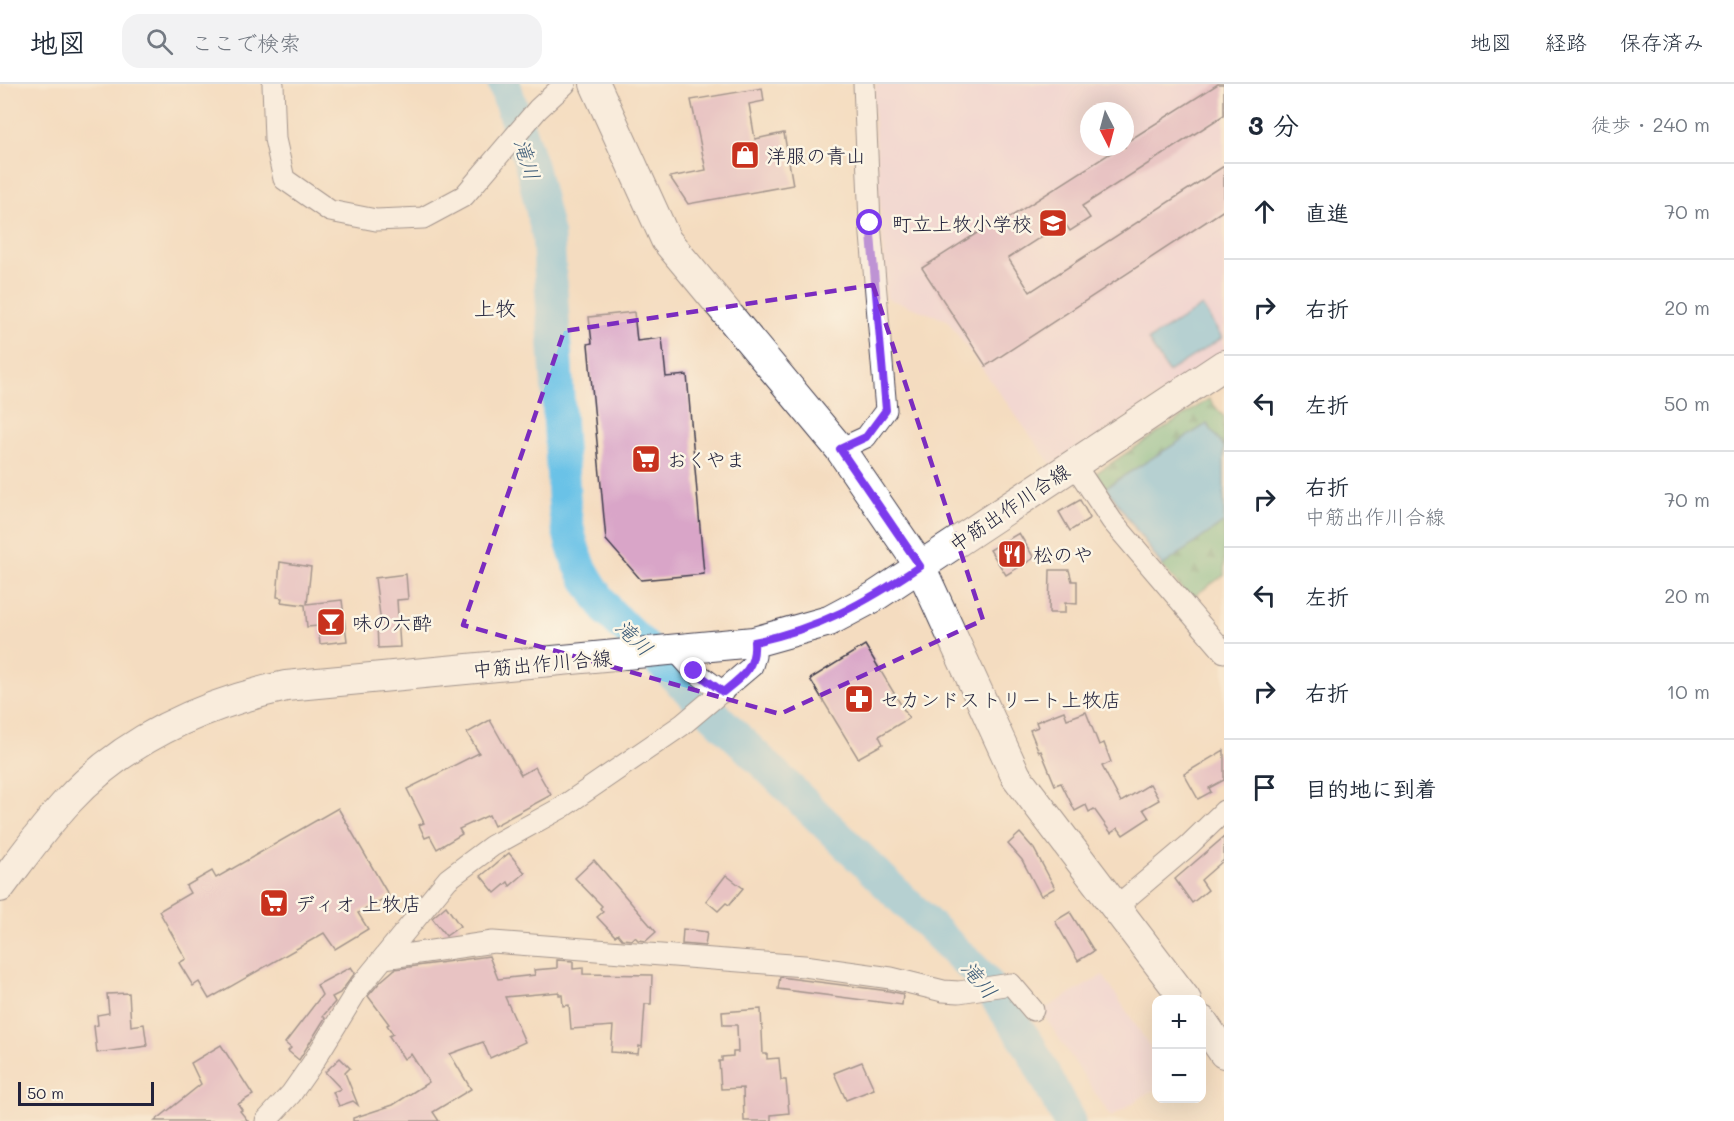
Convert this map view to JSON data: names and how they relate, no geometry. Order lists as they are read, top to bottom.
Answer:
{
  "streets": {
    "main road": ["中筋出作川合線"]
  },
  "districts": ["上牧"],
  "water": ["滝川"],
  "places": {
    "shop": ["洋服の青山"],
    "school or university": ["町立上牧小学校"],
    "supermarket": ["おくやま", "ディオ 上牧店"],
    "restaurant": ["松のや"],
    "bar": ["味の六酔"],
    "pharmacy": ["セカンドストリート上牧店"]
  },
  "scale_bar": "50 m",
  "north": "bottom",
  "page": {
    "header": "地図",
    "search": "ここで検索",
    "nav": ["地図", "経路", "保存済み"],
    "heading": ["3 分", "徒歩 · 240 m"],
    "list": [
      ["直進", "70 m"],
      ["右折", "20 m"],
      ["左折", "50 m"],
      ["右折", "中筋出作川合線", "70 m"],
      ["左折", "20 m"],
      ["右折", "10 m"],
      "目的地に到着"
    ],
    "map_buttons": ["+", "−"],
    "scale": "50 m"
  }
}
